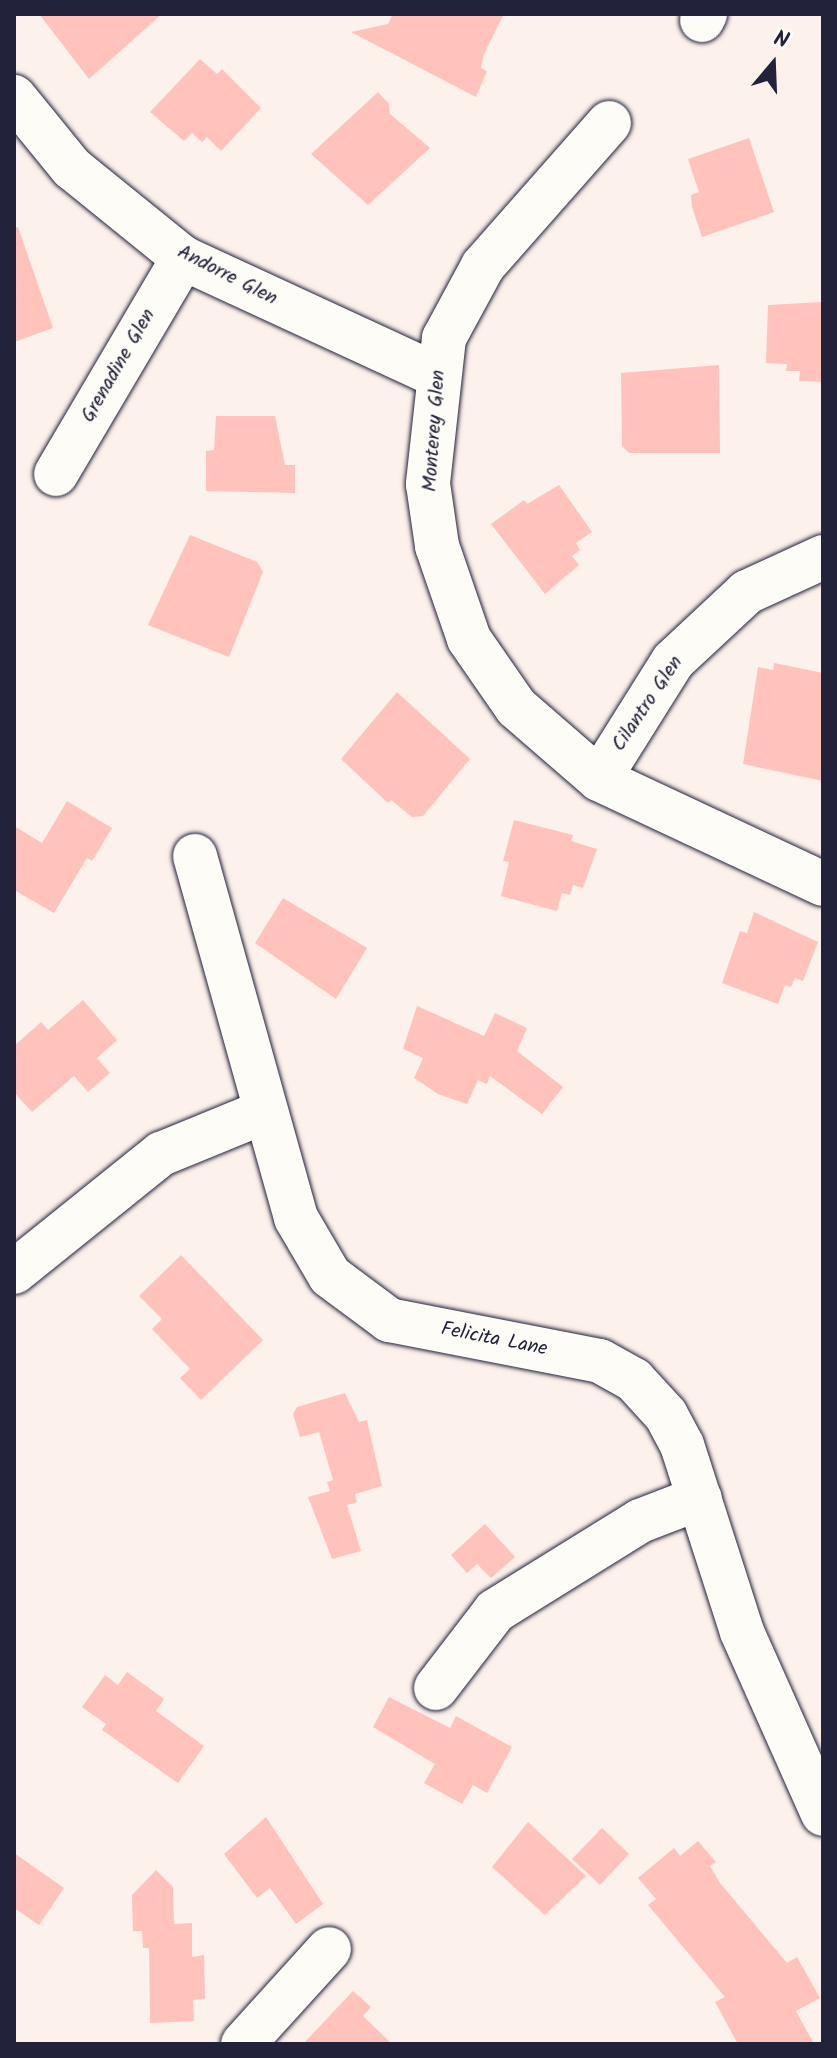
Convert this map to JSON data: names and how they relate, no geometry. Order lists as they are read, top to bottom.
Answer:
{
  "streets": {
    "street": [
      "Andorre Glen",
      "Grenadine Glen",
      "Monterey Glen",
      "Cilantro Glen",
      "Felicita Lane"
    ]
  },
  "crossings": [
    ["Andorre Glen", "Grenadine Glen"],
    ["Andorre Glen", "Monterey Glen"],
    ["Monterey Glen", "Cilantro Glen"]
  ],
  "north": "top"
}
